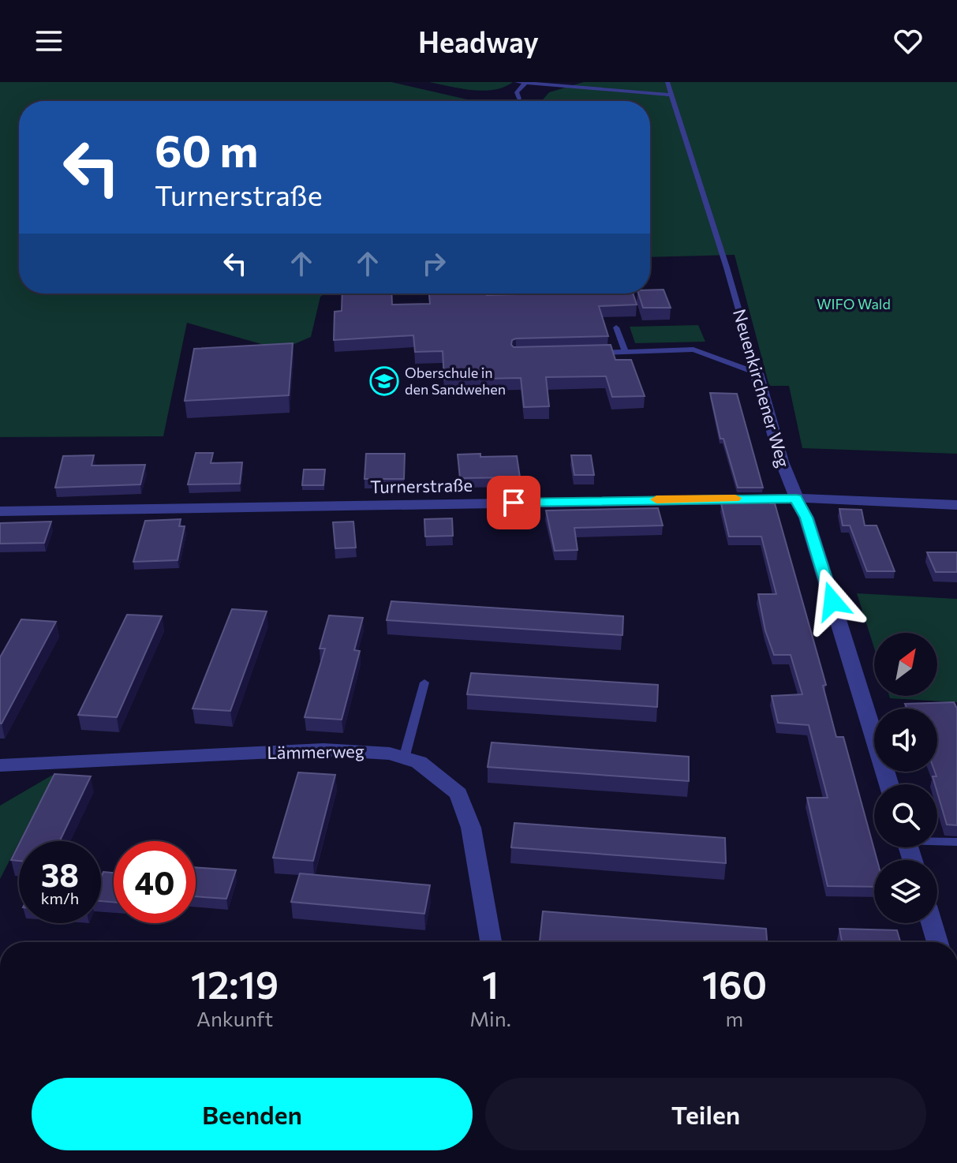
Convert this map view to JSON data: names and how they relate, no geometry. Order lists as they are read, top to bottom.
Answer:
{
  "streets": {
    "street": ["Neuenkirchener Weg", "Turnerstraße", "Lämmerweg"]
  },
  "crossings": [
    ["Neuenkirchener Weg", "Turnerstraße"]
  ],
  "parks": ["WIFO Wald"],
  "places": {
    "school or university": ["Oberschule in den Sandwehen"]
  },
  "north": "top right",
  "page": {
    "header": "Headway",
    "turn": ["60 m", "Turnerstraße"],
    "speed": "38 km/h",
    "limit": "40",
    "eta": [
      "12:19",
      "Ankunft",
      "1",
      "Min.",
      "160",
      "m"
    ],
    "buttons": ["Beenden", "Teilen"]
  }
}
